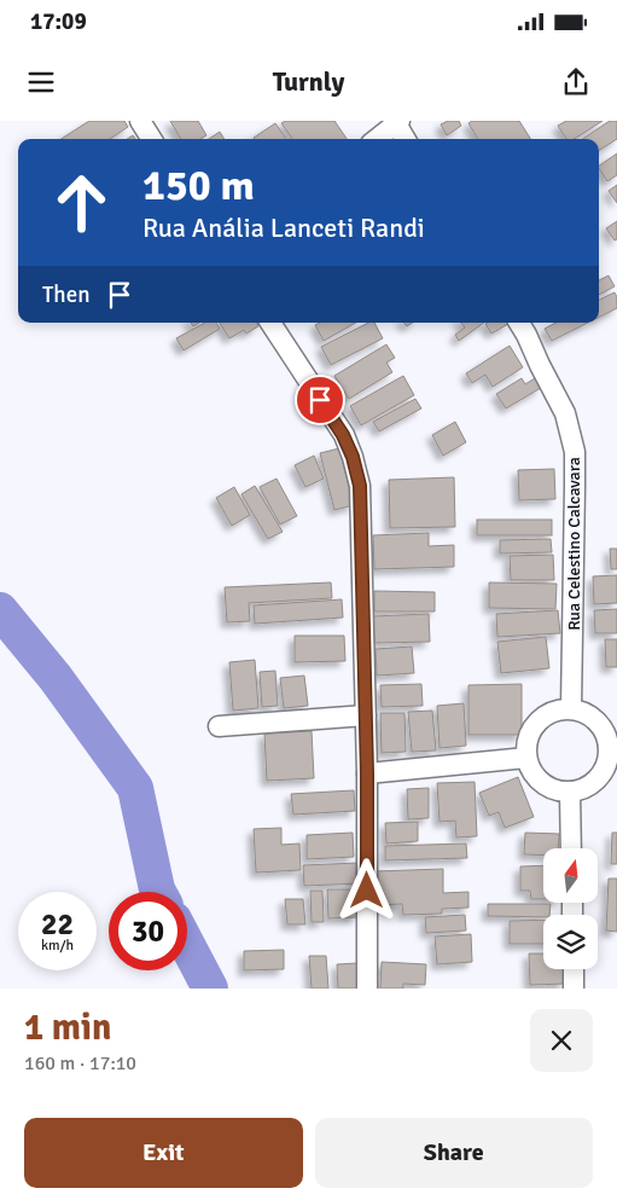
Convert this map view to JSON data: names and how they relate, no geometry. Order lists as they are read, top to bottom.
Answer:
{
  "streets": {
    "street": ["Rua Celestino Calcavara"]
  },
  "north": "top",
  "page": {
    "status": "17:09",
    "header": "Turnly",
    "turn": ["150 m", "Rua Anália Lanceti Randi"],
    "then": "Then",
    "speed": "22 km/h",
    "limit": "30",
    "heading": ["1 min", "160 m · 17:10"],
    "buttons": ["Exit", "Share"]
  }
}
